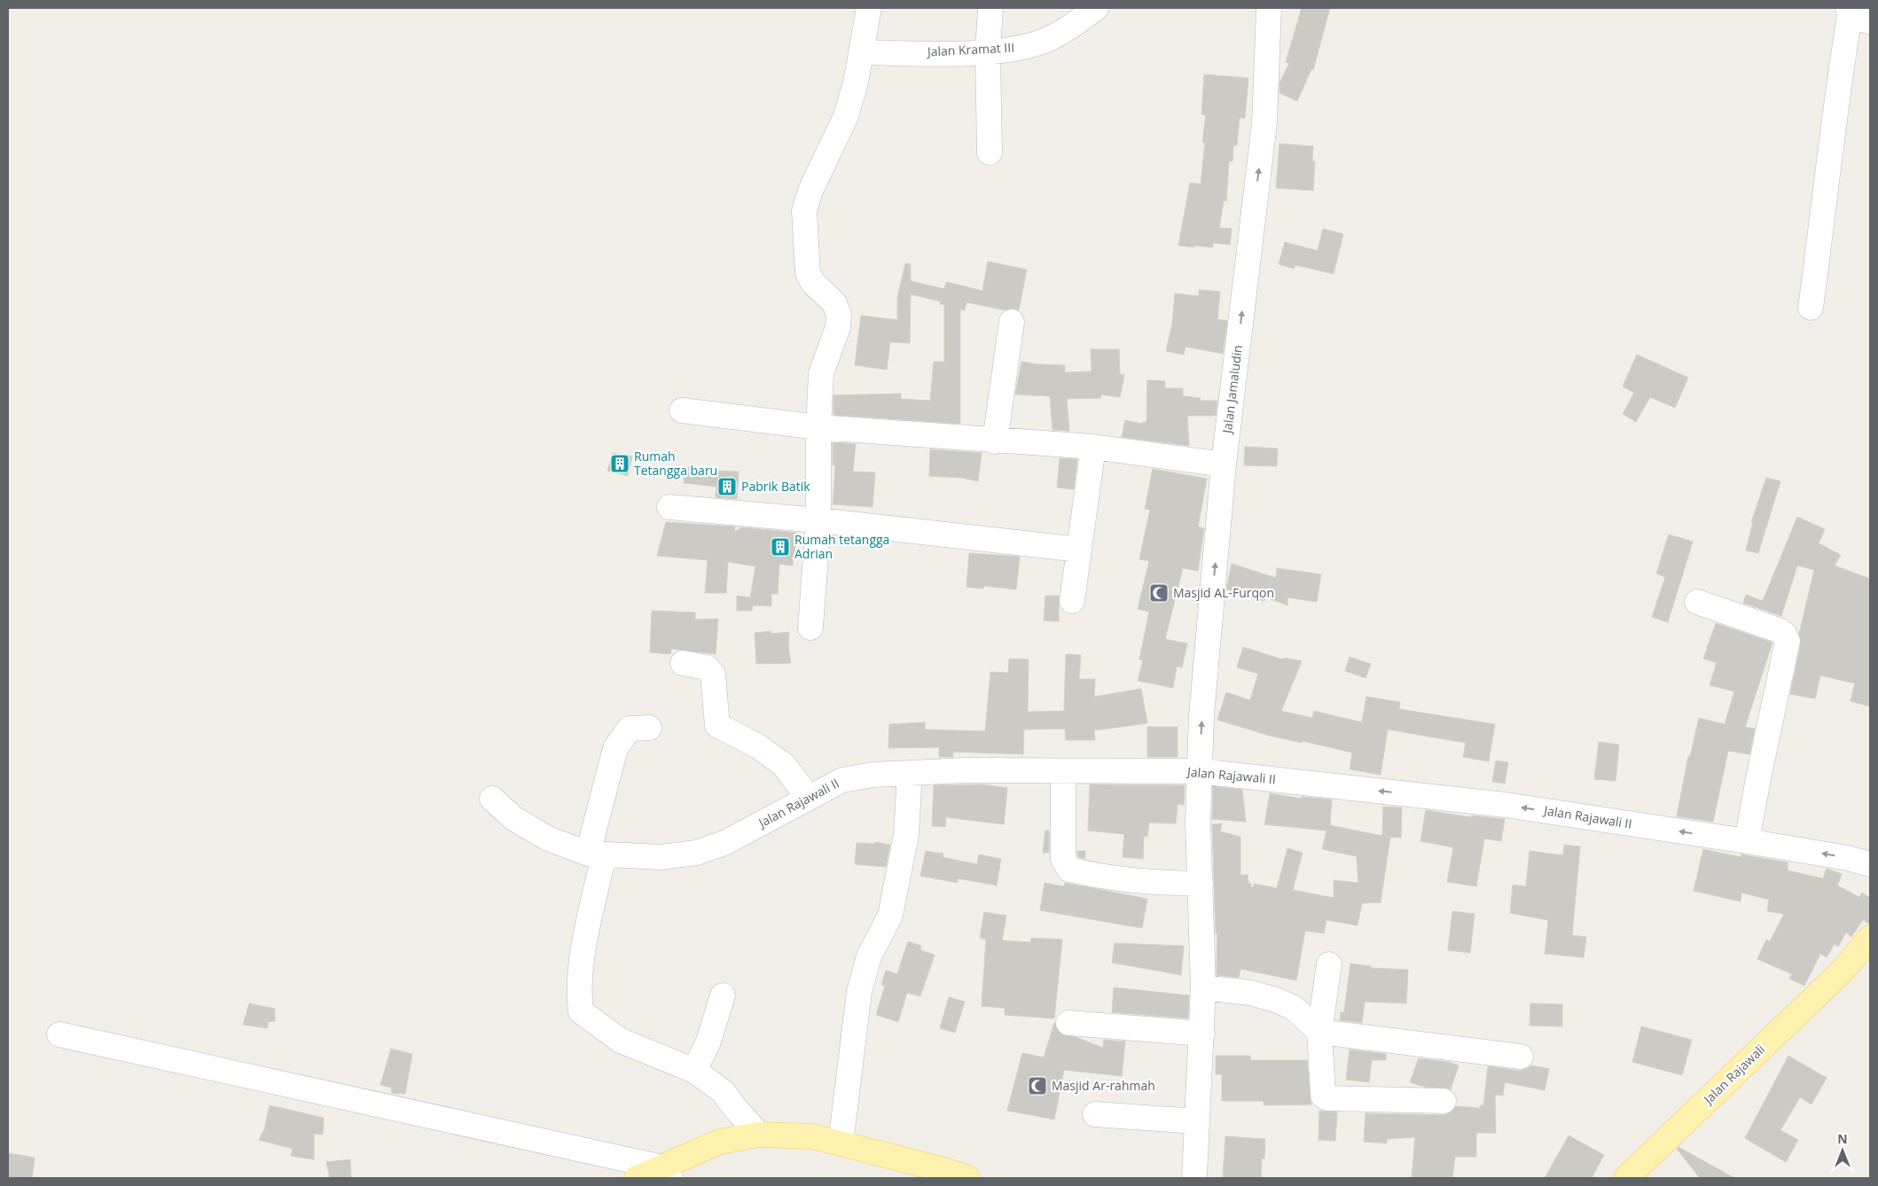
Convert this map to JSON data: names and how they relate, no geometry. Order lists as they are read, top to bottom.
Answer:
{
  "streets": {
    "main road": ["Jalan Rajawali"],
    "street": ["Jalan Kramat III", "Jalan Jamaludin", "Jalan Rajawali II"]
  },
  "crossings": [
    ["Jalan Jamaludin", "Jalan Rajawali II"]
  ],
  "one_way": ["Jalan Jamaludin", "Jalan Rajawali II"],
  "places": {
    "building": ["Rumah Tetangga baru", "Pabrik Batik", "Rumah tetangga Adrian"],
    "mosque": ["Masjid AL-Furqon", "Masjid Ar-rahmah"]
  },
  "north": "top"
}
